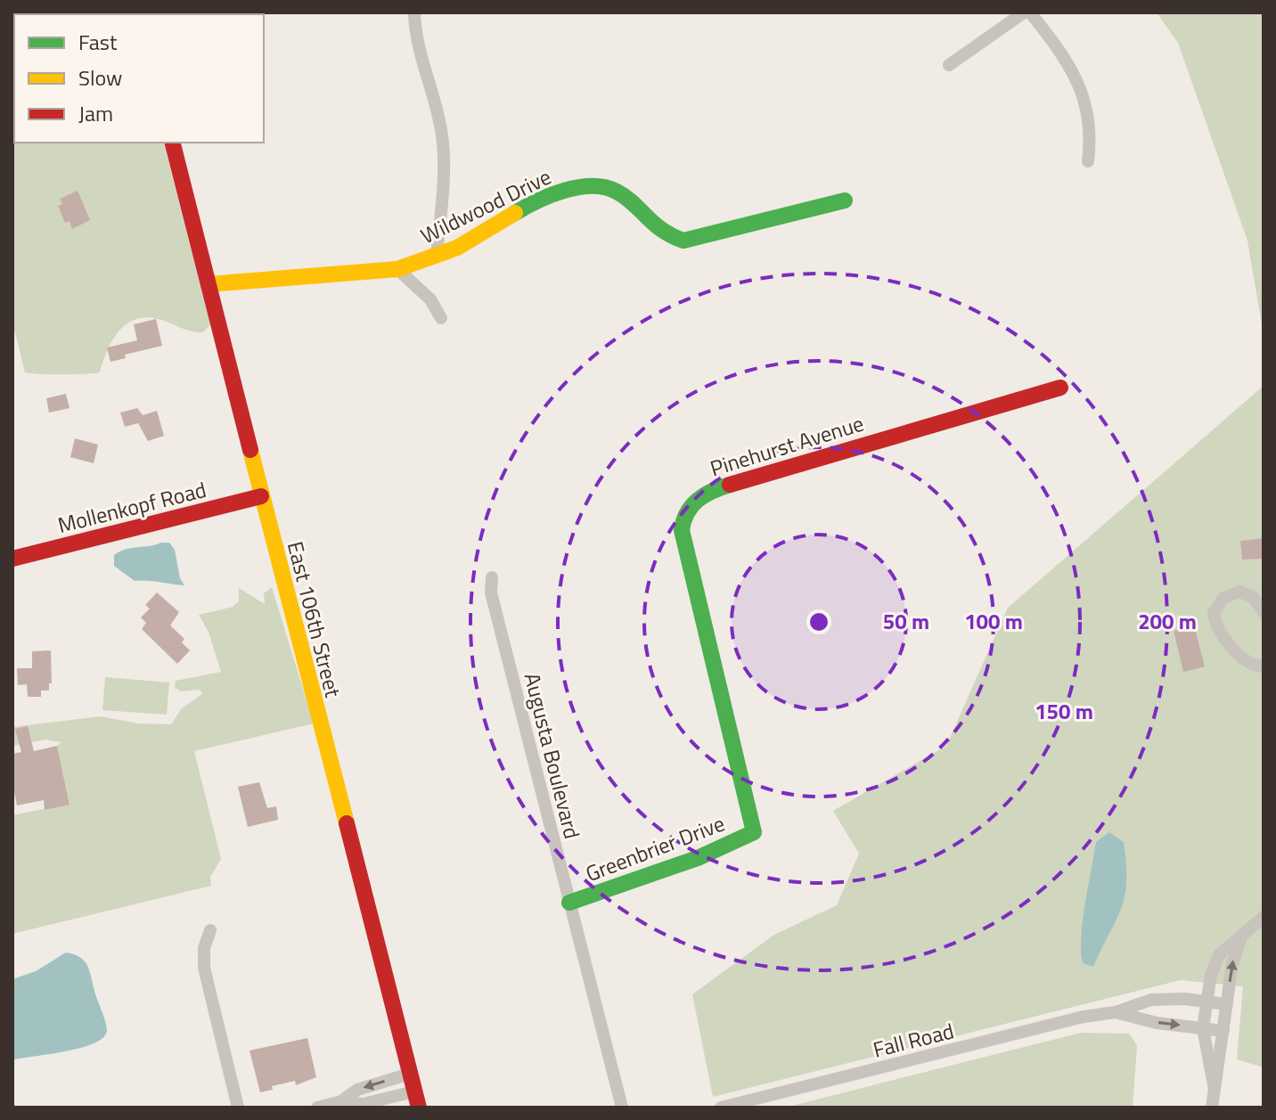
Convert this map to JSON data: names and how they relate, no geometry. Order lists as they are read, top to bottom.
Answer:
{
  "streets": {
    "street": [
      "Wildwood Drive",
      "Pinehurst Avenue",
      "Mollenkopf Road",
      "East 106th Street",
      "Augusta Boulevard",
      "Greenbrier Drive",
      "Fall Road"
    ]
  },
  "crossings": [
    ["Wildwood Drive", "East 106th Street"],
    ["Pinehurst Avenue", "Greenbrier Drive"],
    ["Mollenkopf Road", "East 106th Street"],
    ["Augusta Boulevard", "Greenbrier Drive"]
  ],
  "legend": ["Fast", "Slow", "Jam"],
  "rings": [
    "50 m",
    "100 m",
    "200 m",
    "150 m"
  ]
}
